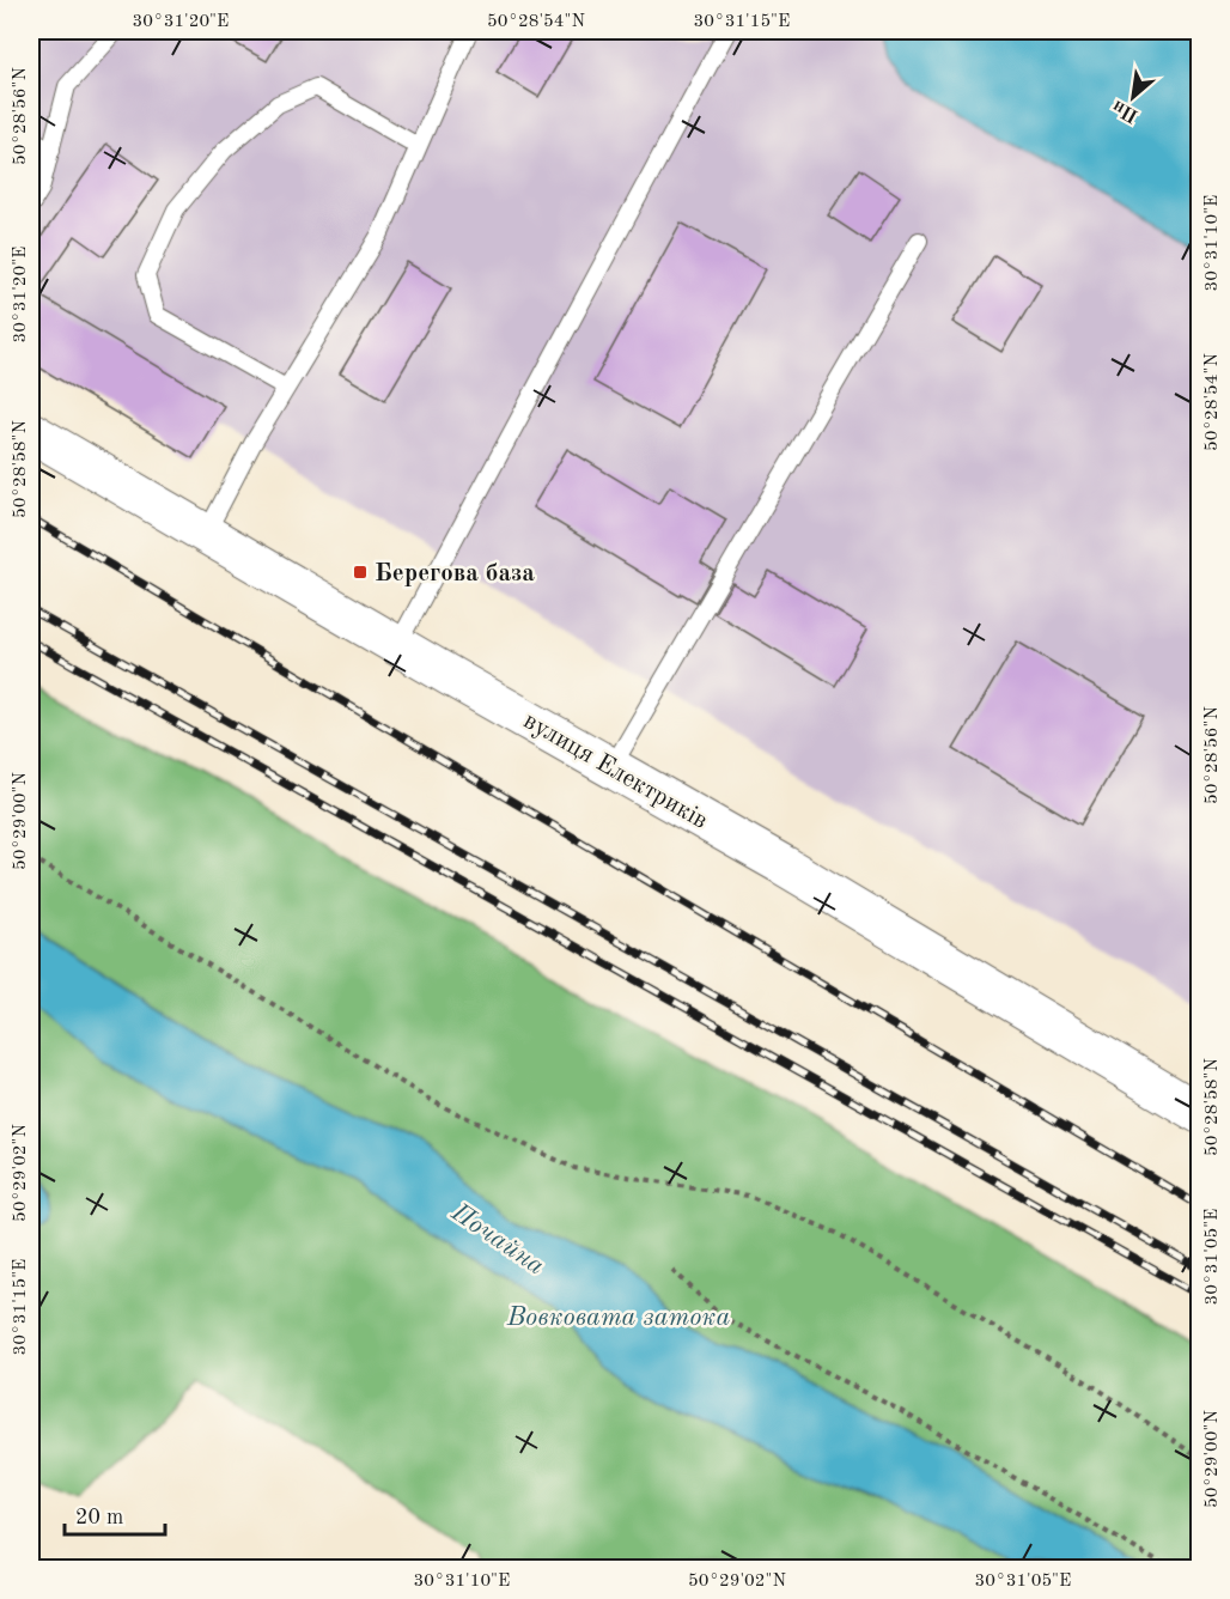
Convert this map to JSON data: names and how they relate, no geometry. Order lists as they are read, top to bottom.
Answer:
{
  "streets": {
    "street": ["вулиця Електриків"]
  },
  "water": ["Почайна", "Вовковата затока"],
  "places": {
    "transit": ["Берегова база"]
  },
  "scale_bar": "20 m",
  "north": "bottom left",
  "coordinates": [
    "30°31'20\"E",
    "50°28'54\"N",
    "30°31'15\"E",
    "50°28'56\"N",
    "30°31'10\"E",
    "50°28'58\"N",
    "50°29'00\"N",
    "50°29'02\"N",
    "30°31'05\"E"
  ]
}
